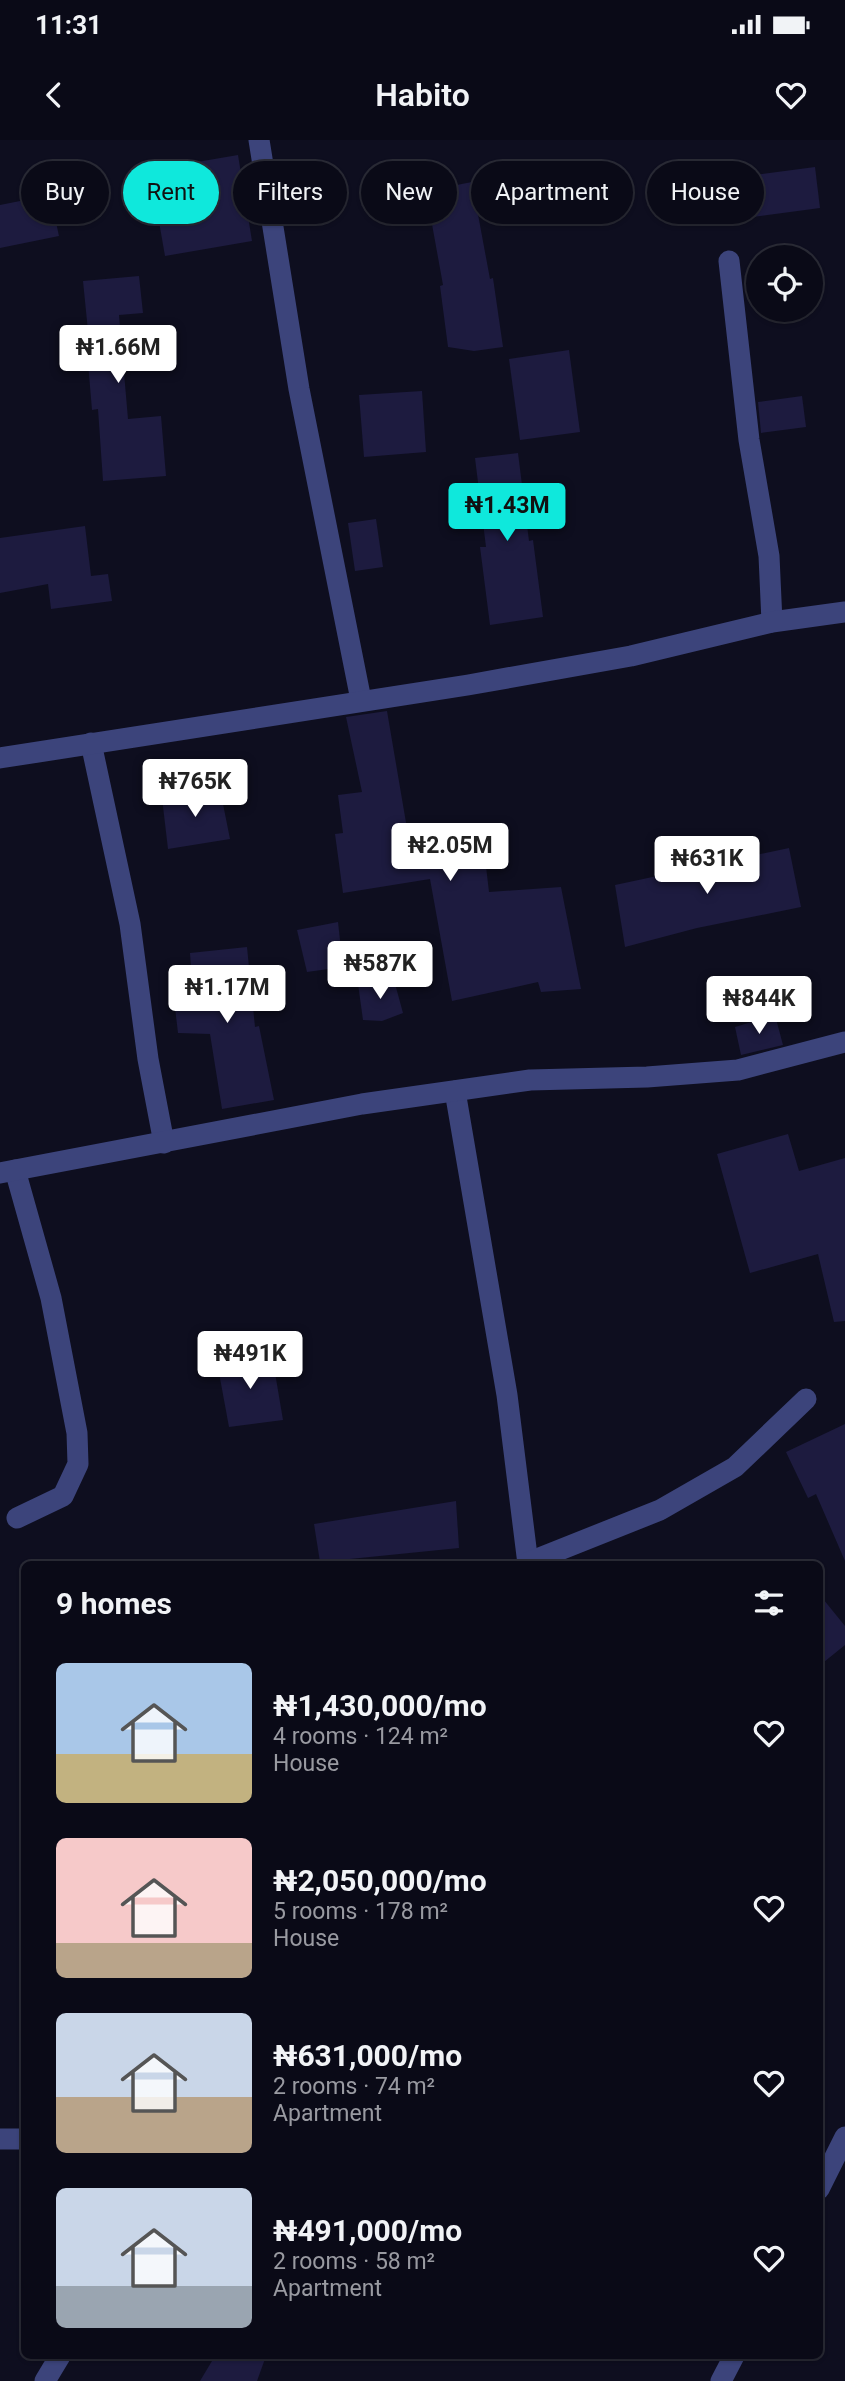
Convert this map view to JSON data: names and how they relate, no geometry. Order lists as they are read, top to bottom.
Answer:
{
  "page": {
    "status": "11:31",
    "header": "Habito",
    "chip": [
      "Buy",
      "Rent",
      "Filters",
      "New",
      "Apartment",
      "House"
    ],
    "price": [
      "₦1.66M",
      "₦1.43M",
      "₦765K",
      "₦2.05M",
      "₦631K",
      "₦587K",
      "₦1.17M",
      "₦844K",
      "₦491K"
    ],
    "heading": "9 homes",
    "list": [
      {
        "name": "₦1,430,000/mo",
        "note": "4 rooms · 124 m² · House"
      },
      {
        "name": "₦2,050,000/mo",
        "note": "5 rooms · 178 m² · House"
      },
      {
        "name": "₦631,000/mo",
        "note": "2 rooms · 74 m² · Apartment"
      },
      {
        "name": "₦491,000/mo",
        "note": "2 rooms · 58 m² · Apartment"
      }
    ]
  }
}
